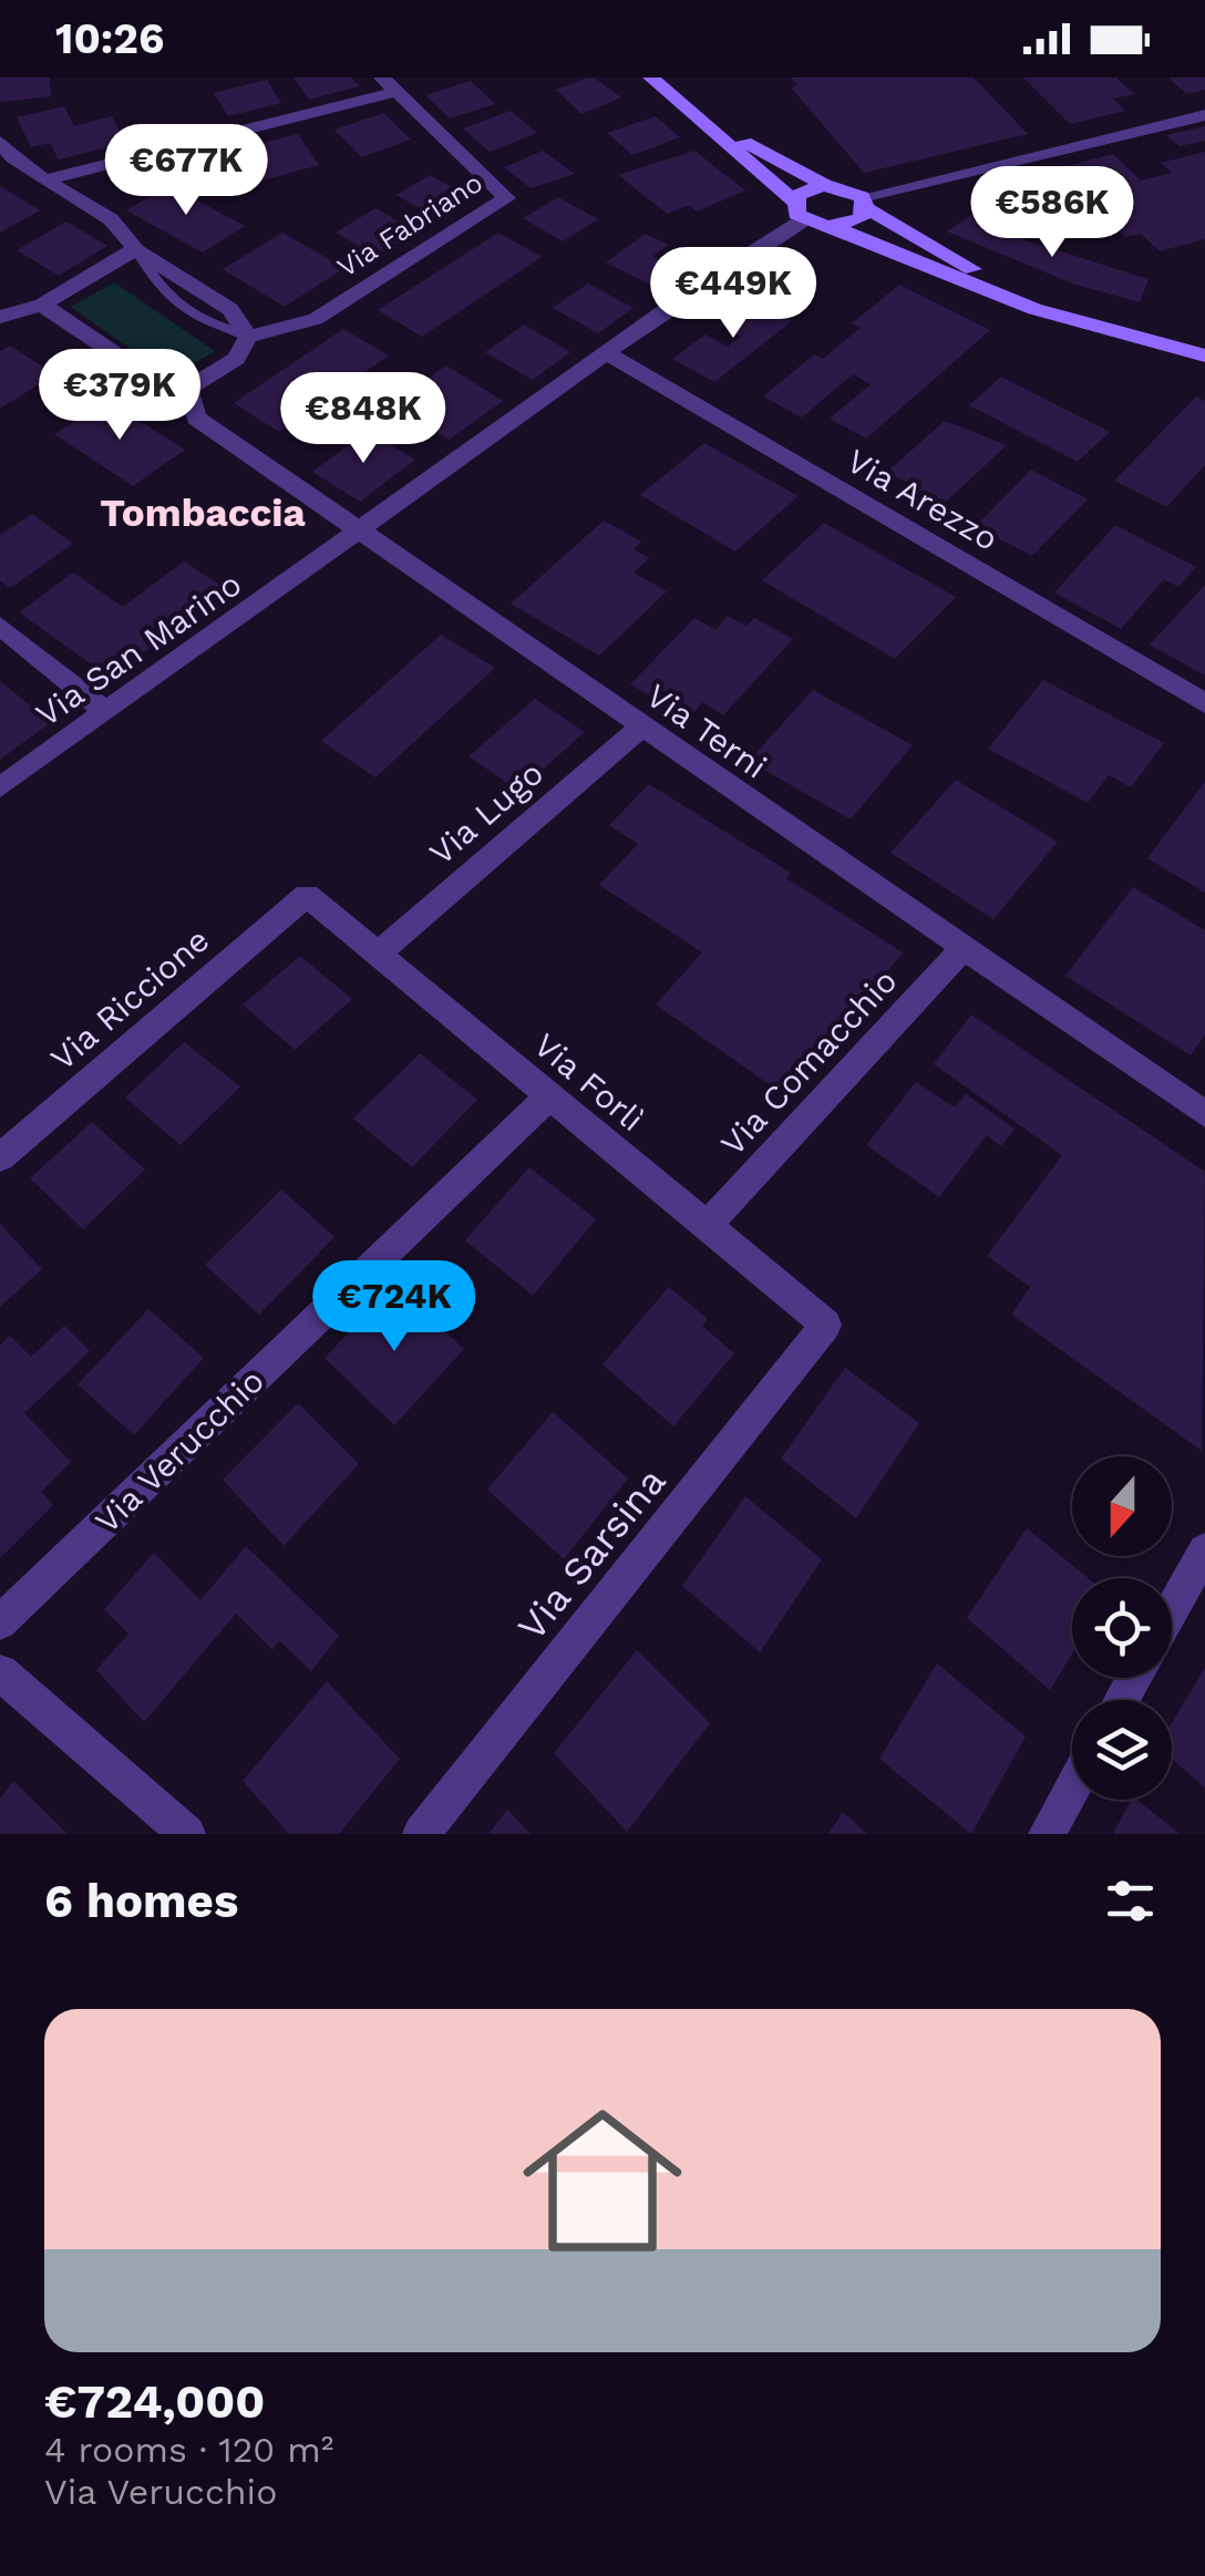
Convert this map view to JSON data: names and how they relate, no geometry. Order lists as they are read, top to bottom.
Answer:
{
  "streets": {
    "street": [
      "Via Fabriano",
      "Via Arezzo",
      "Via San Marino",
      "Via Terni",
      "Via Lugo",
      "Via Riccione",
      "Via Comacchio",
      "Via Forlì",
      "Via Verucchio",
      "Via Sarsina"
    ]
  },
  "crossings": [
    ["Via Arezzo", "Via San Marino"],
    ["Via San Marino", "Via Terni"],
    ["Via Terni", "Via Lugo"],
    ["Via Terni", "Via Comacchio"],
    ["Via Lugo", "Via Forlì"],
    ["Via Riccione", "Via Forlì"],
    ["Via Comacchio", "Via Forlì"],
    ["Via Forlì", "Via Verucchio"],
    ["Via Forlì", "Via Sarsina"]
  ],
  "districts": ["Tombaccia"],
  "north": "bottom",
  "page": {
    "status": "10:26",
    "price": [
      "€677K",
      "€586K",
      "€449K",
      "€379K",
      "€848K",
      "€724K"
    ],
    "heading": "6 homes",
    "list": [
      {
        "name": "€724,000",
        "note": "4 rooms · 120 m² · Via Verucchio"
      }
    ]
  }
}
